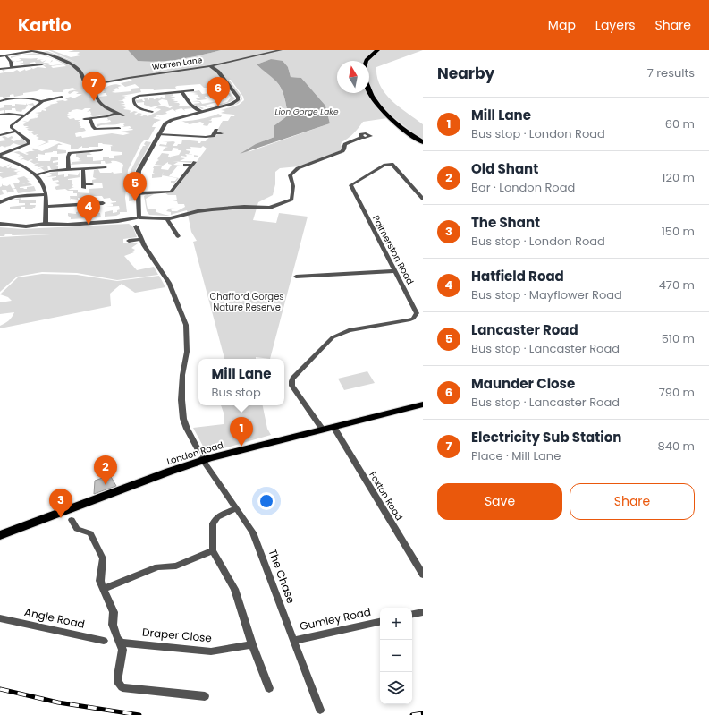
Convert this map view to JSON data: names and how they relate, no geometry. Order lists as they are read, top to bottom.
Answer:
{
  "streets": {
    "main road": ["London Road"],
    "street": [
      "Warren Lane",
      "Palmerston Road",
      "Foxton Road",
      "The Chase",
      "Angle Road",
      "Gumley Road",
      "Draper Close"
    ]
  },
  "crossings": [
    ["Palmerston Road", "London Road"],
    ["London Road", "Foxton Road"],
    ["London Road", "The Chase"],
    ["The Chase", "Gumley Road"]
  ],
  "water": ["Lion Gorge Lake"],
  "parks": ["Chafford Gorges Nature Reserve"],
  "north": "top",
  "page": {
    "header": "Kartio",
    "nav": ["Map", "Layers", "Share"],
    "heading": ["Nearby", "7 results"],
    "pins": [
      "7",
      "6",
      "5",
      "4",
      "1",
      "2",
      "3"
    ],
    "list": [
      {
        "mark": "1",
        "name": "Mill Lane",
        "note": "Bus stop · London Road",
        "value": "60 m"
      },
      {
        "mark": "2",
        "name": "Old Shant",
        "note": "Bar · London Road",
        "value": "120 m"
      },
      {
        "mark": "3",
        "name": "The Shant",
        "note": "Bus stop · London Road",
        "value": "150 m"
      },
      {
        "mark": "4",
        "name": "Hatfield Road",
        "note": "Bus stop · Mayflower Road",
        "value": "470 m"
      },
      {
        "mark": "5",
        "name": "Lancaster Road",
        "note": "Bus stop · Lancaster Road",
        "value": "510 m"
      },
      {
        "mark": "6",
        "name": "Maunder Close",
        "note": "Bus stop · Lancaster Road",
        "value": "790 m"
      },
      {
        "mark": "7",
        "name": "Electricity Sub Station",
        "note": "Place · Mill Lane",
        "value": "840 m"
      }
    ],
    "popup": ["Mill Lane", "Bus stop"],
    "buttons": ["Save", "Share"],
    "map_buttons": ["+", "−"]
  }
}
